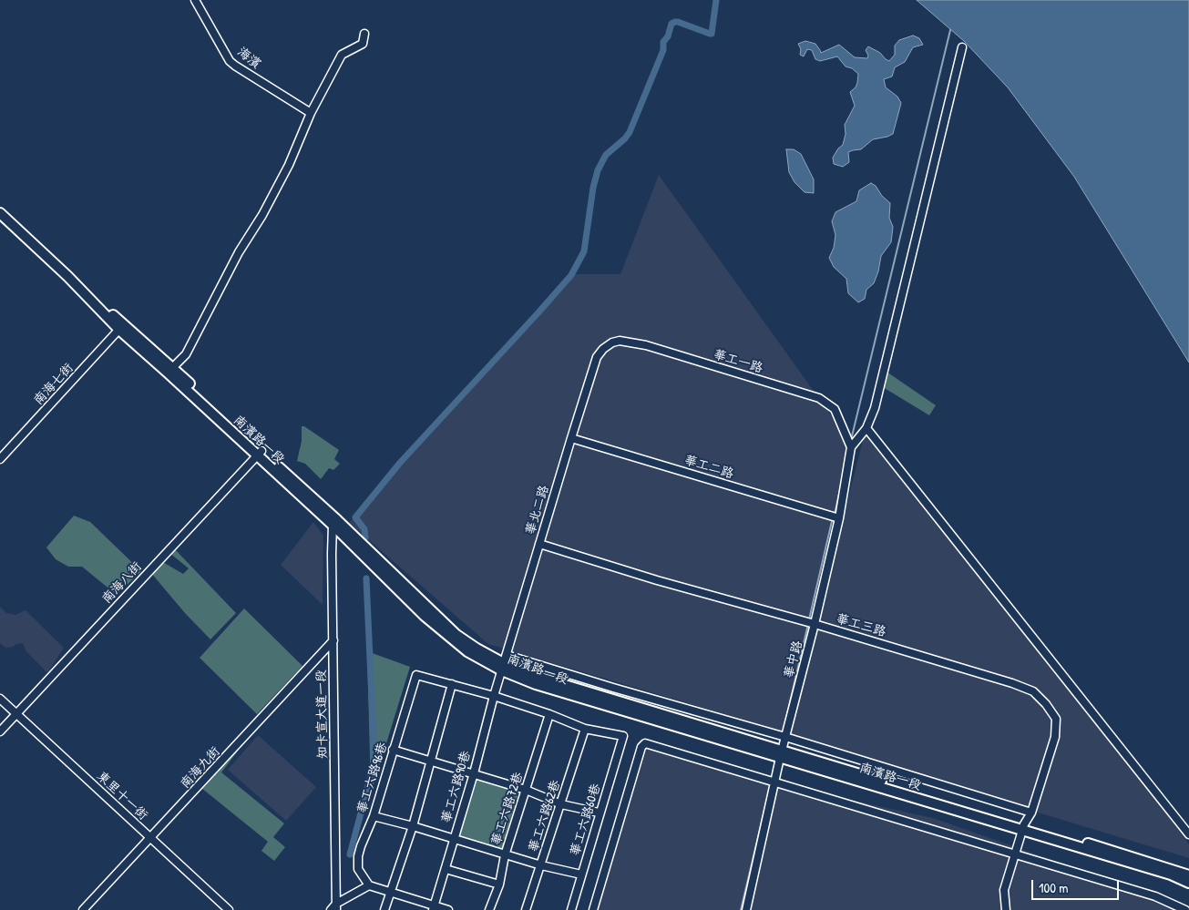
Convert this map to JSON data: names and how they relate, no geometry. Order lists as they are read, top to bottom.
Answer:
{
  "streets": {
    "main road": ["南濱路一段"],
    "street": [
      "海濱",
      "華工一路",
      "南海七街",
      "華工二路",
      "華北二路",
      "南海八街",
      "華工三路",
      "華中路",
      "知卡宣大道一段",
      "南海九街",
      "華工六路96巷",
      "華工六路90巷",
      "東里十一街",
      "華工六路72巷",
      "華工六路62巷",
      "華工六路60巷"
    ]
  },
  "crossings": [
    ["華工一路", "華北二路"],
    ["華工一路", "華中路"],
    ["南海七街", "南濱路一段"],
    ["南濱路一段", "華北二路"],
    ["南濱路一段", "南海八街"],
    ["南濱路一段", "華工三路"],
    ["南濱路一段", "華中路"],
    ["南濱路一段", "知卡宣大道一段"],
    ["南濱路一段", "華工六路90巷"],
    ["華工二路", "華北二路"],
    ["華工二路", "華中路"],
    ["華北二路", "華工三路"],
    ["華北二路", "華工六路90巷"],
    ["南海八街", "東里十一街"],
    ["華工三路", "華中路"],
    ["知卡宣大道一段", "南海九街"],
    ["南海九街", "東里十一街"],
    ["華工六路62巷", "華工六路60巷"]
  ],
  "scale_bar": "100 m"
}
